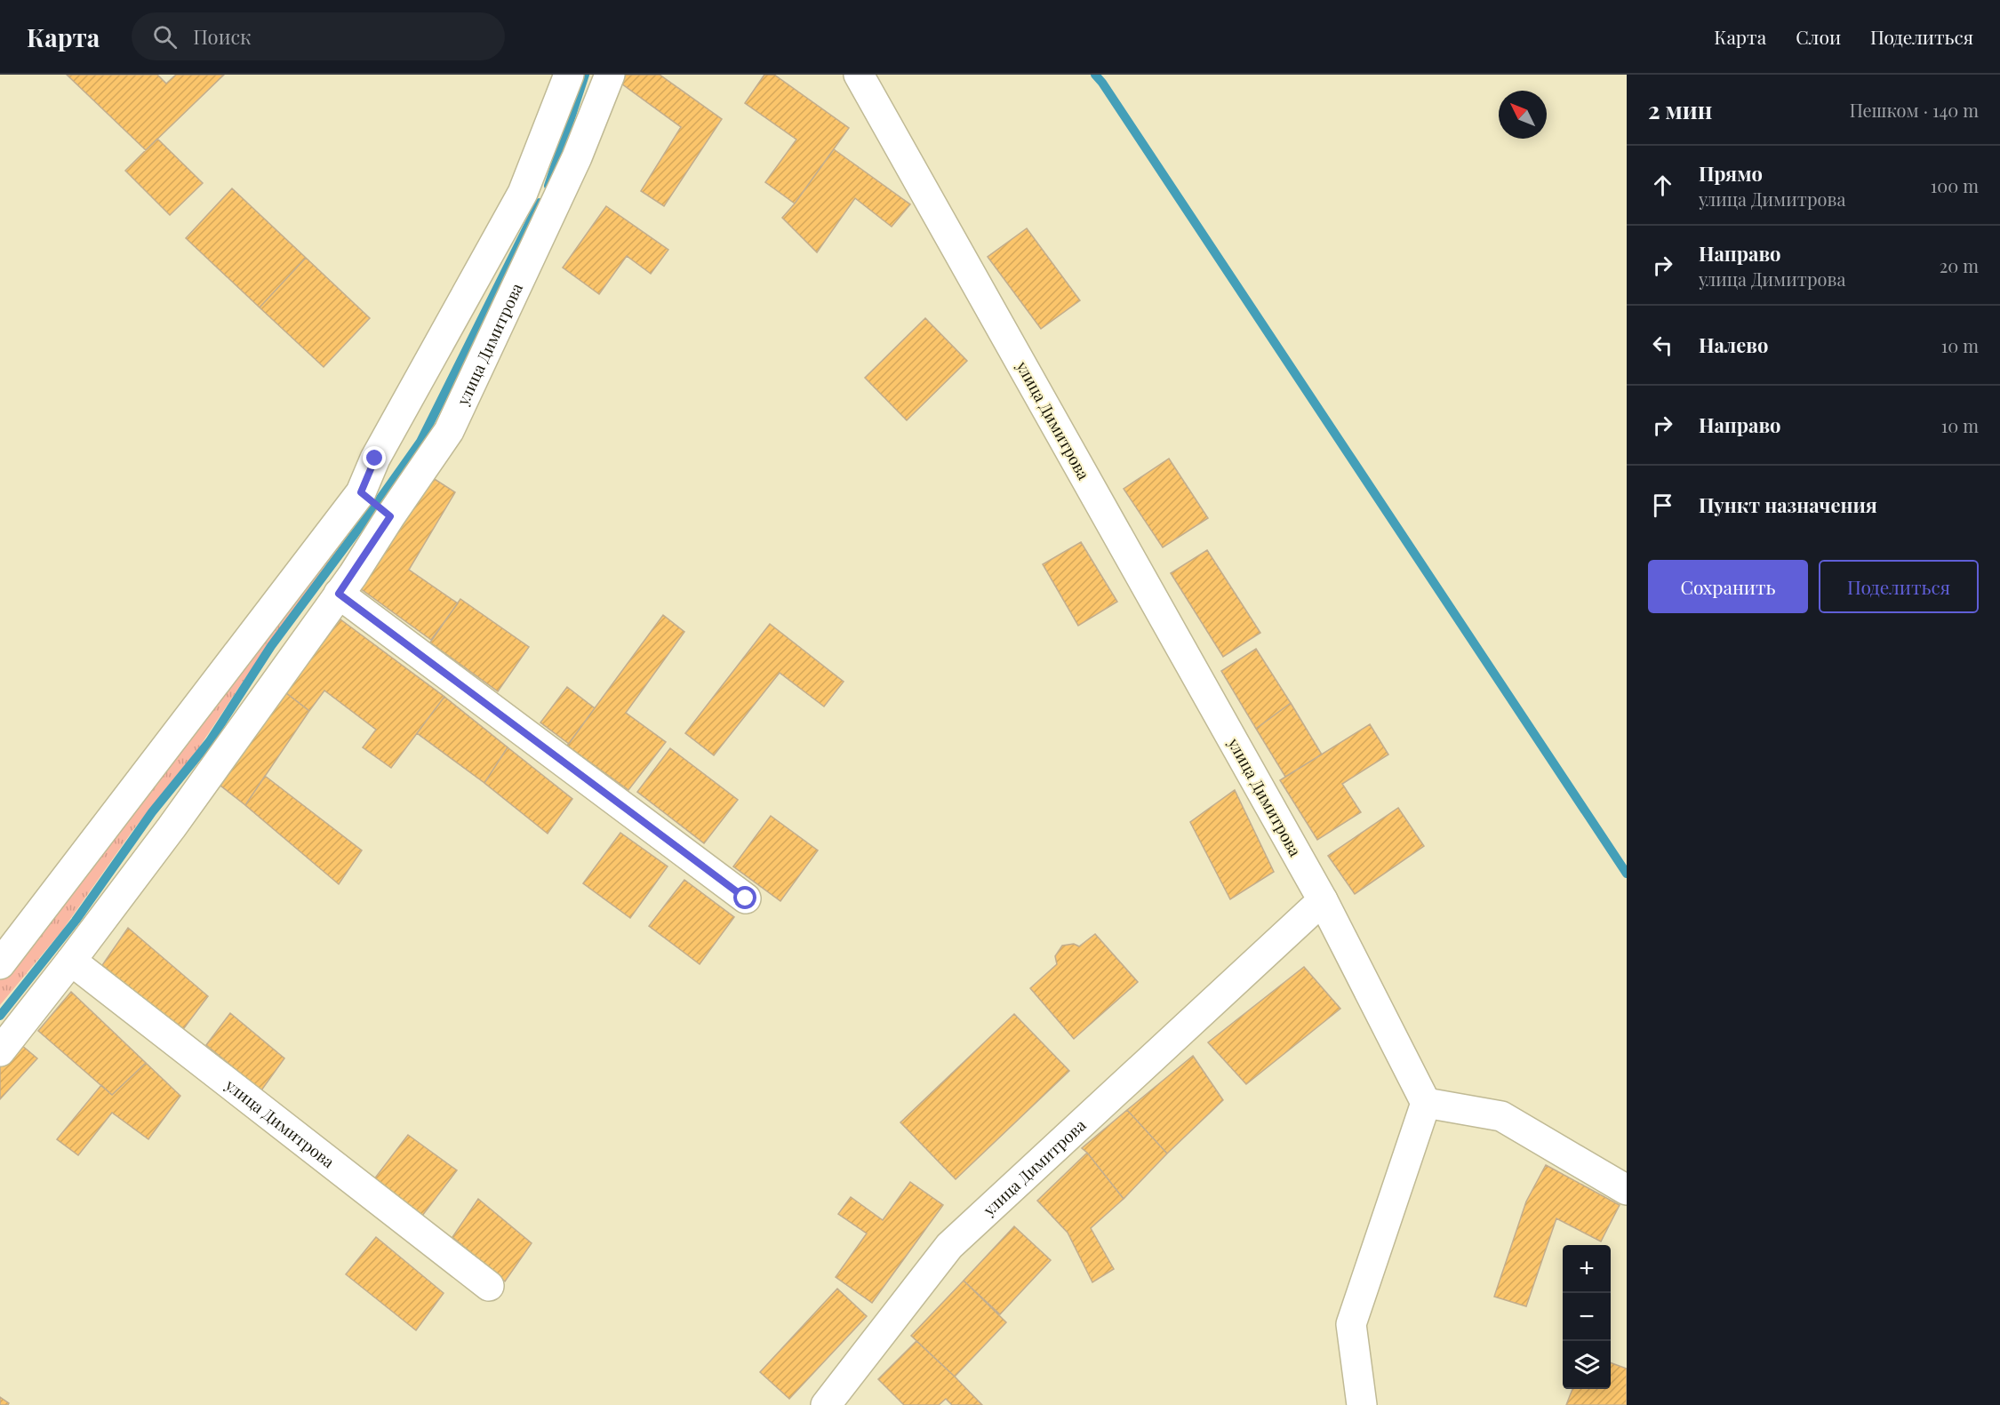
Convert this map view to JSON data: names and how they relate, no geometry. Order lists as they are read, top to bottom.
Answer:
{
  "streets": {
    "street": ["улица Димитрова"]
  },
  "north": "top left",
  "page": {
    "header": "Карта",
    "search": "Поиск",
    "nav": ["Карта", "Слои", "Поделиться"],
    "heading": ["2 мин", "Пешком · 140 m"],
    "list": [
      ["Прямо", "улица Димитрова", "100 m"],
      ["Направо", "улица Димитрова", "20 m"],
      ["Налево", "10 m"],
      ["Направо", "10 m"],
      "Пункт назначения"
    ],
    "buttons": ["Сохранить", "Поделиться"],
    "map_buttons": ["+", "−"]
  }
}
